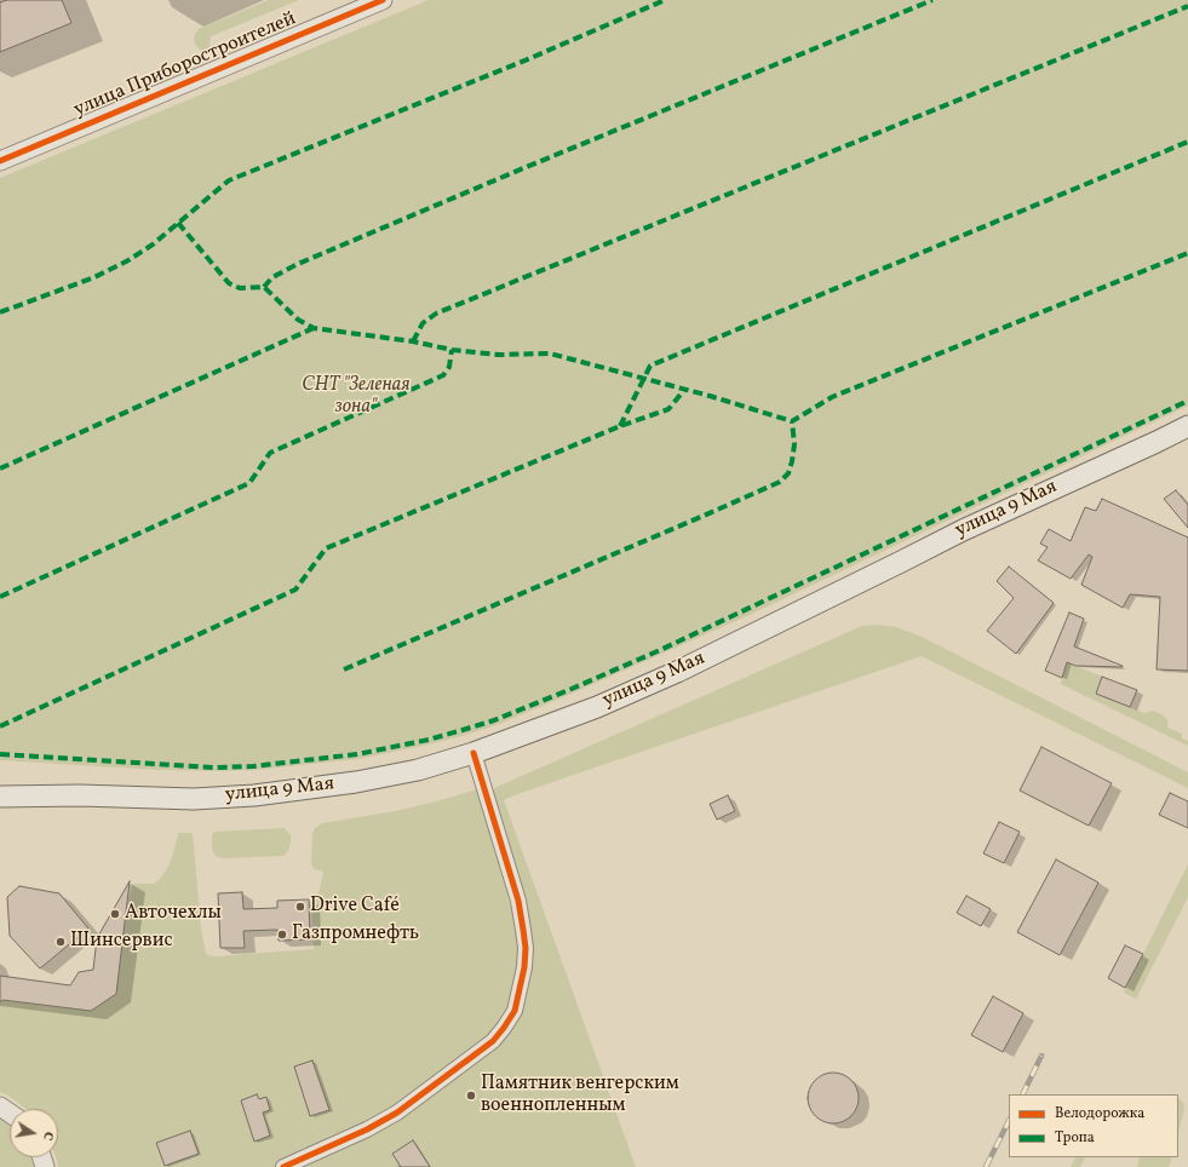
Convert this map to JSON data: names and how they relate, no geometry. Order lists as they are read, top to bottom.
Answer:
{
  "streets": {
    "main road": ["улица 9 Мая"],
    "street": ["улица Приборостроителей"]
  },
  "parks": ["СНТ \"Зеленая зона\""],
  "places": [
    "Drive Café",
    "Авточехлы",
    "Газпромнефть",
    "Шинсервис",
    "Памятник венгерским военнопленным"
  ],
  "legend": ["Велодорожка", "Тропа"],
  "north": "right"
}
